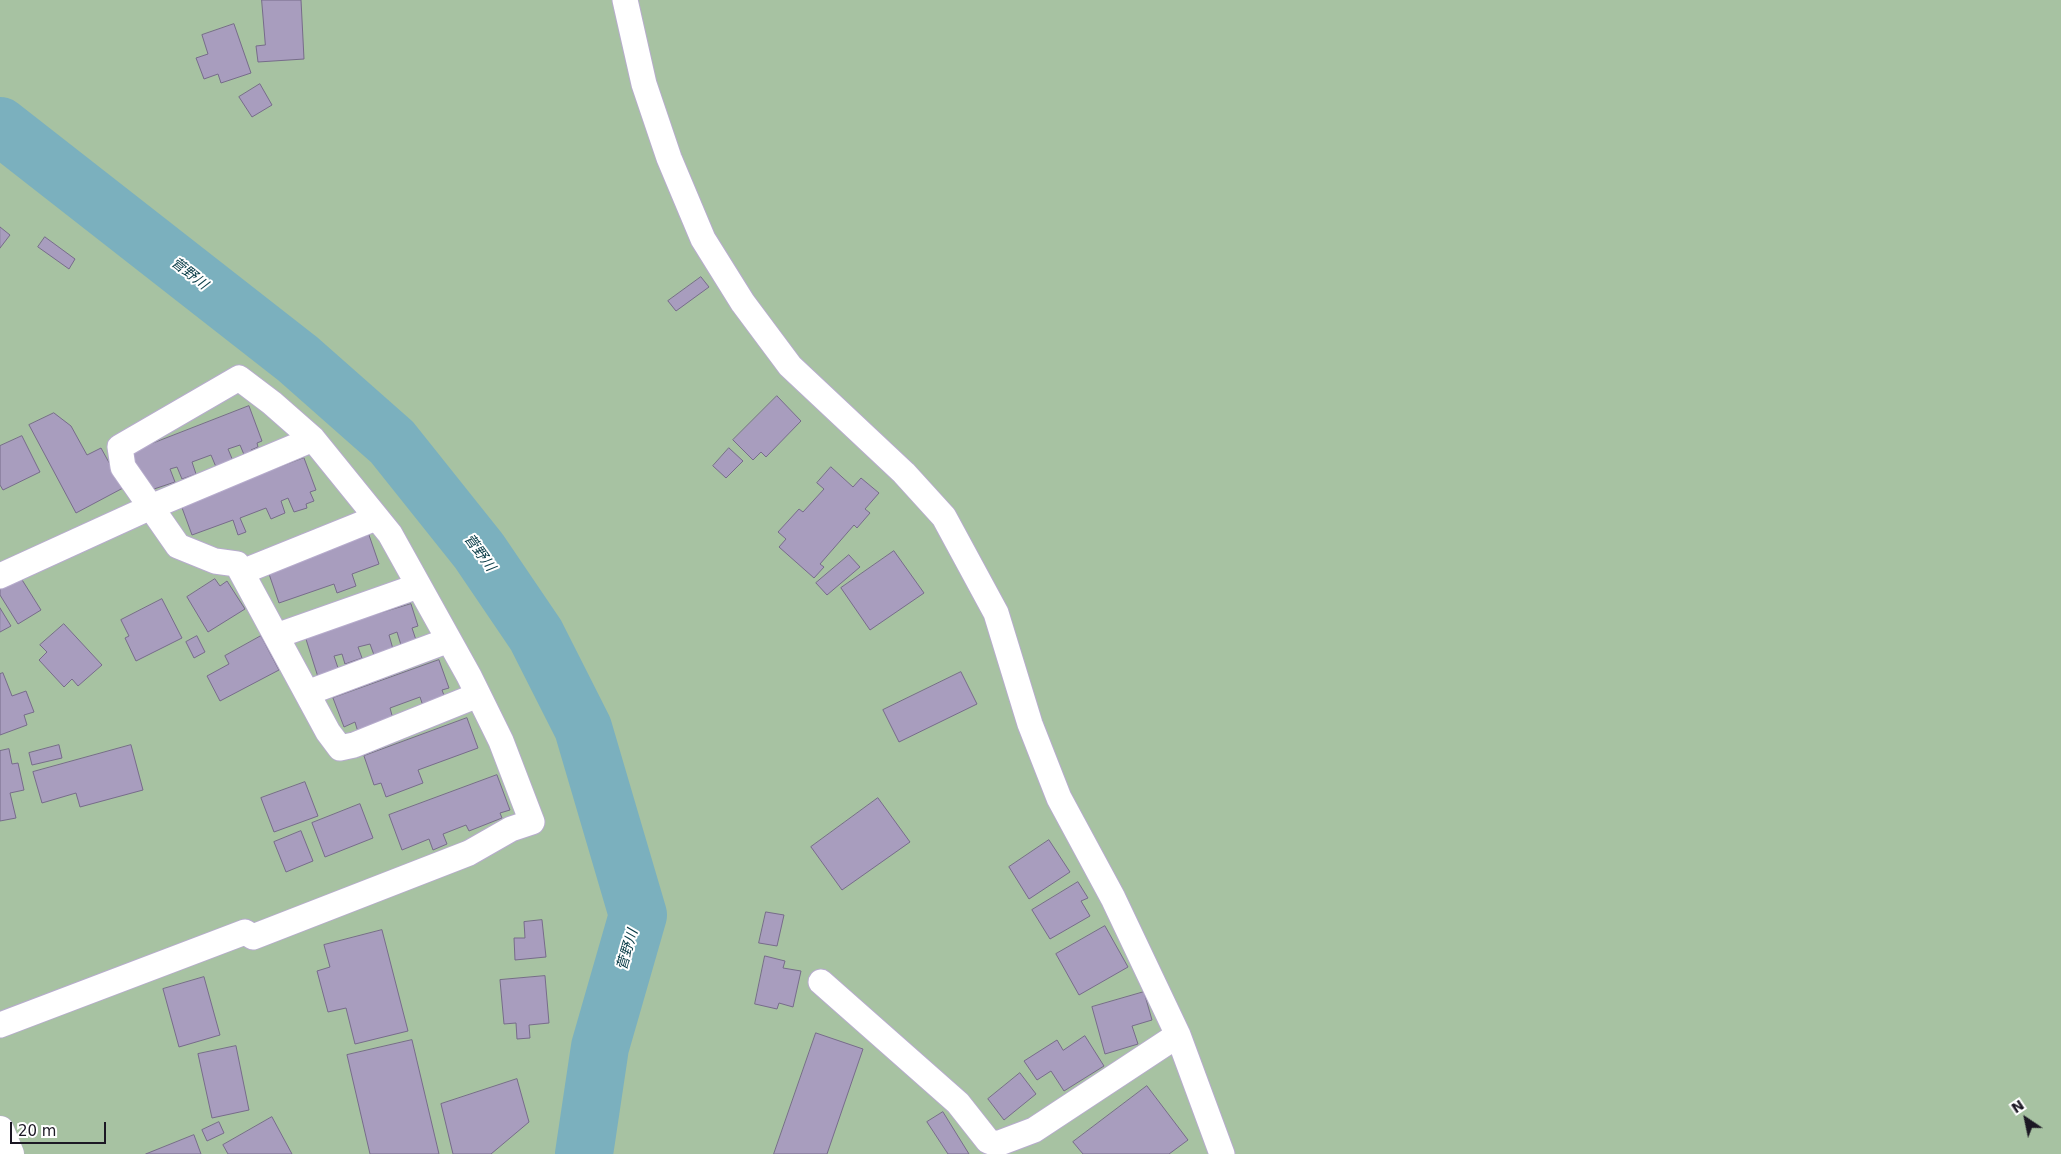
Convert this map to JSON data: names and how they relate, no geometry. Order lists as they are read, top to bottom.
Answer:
{
  "water": ["菅野川"],
  "scale_bar": "20 m",
  "north": "top left"
}
